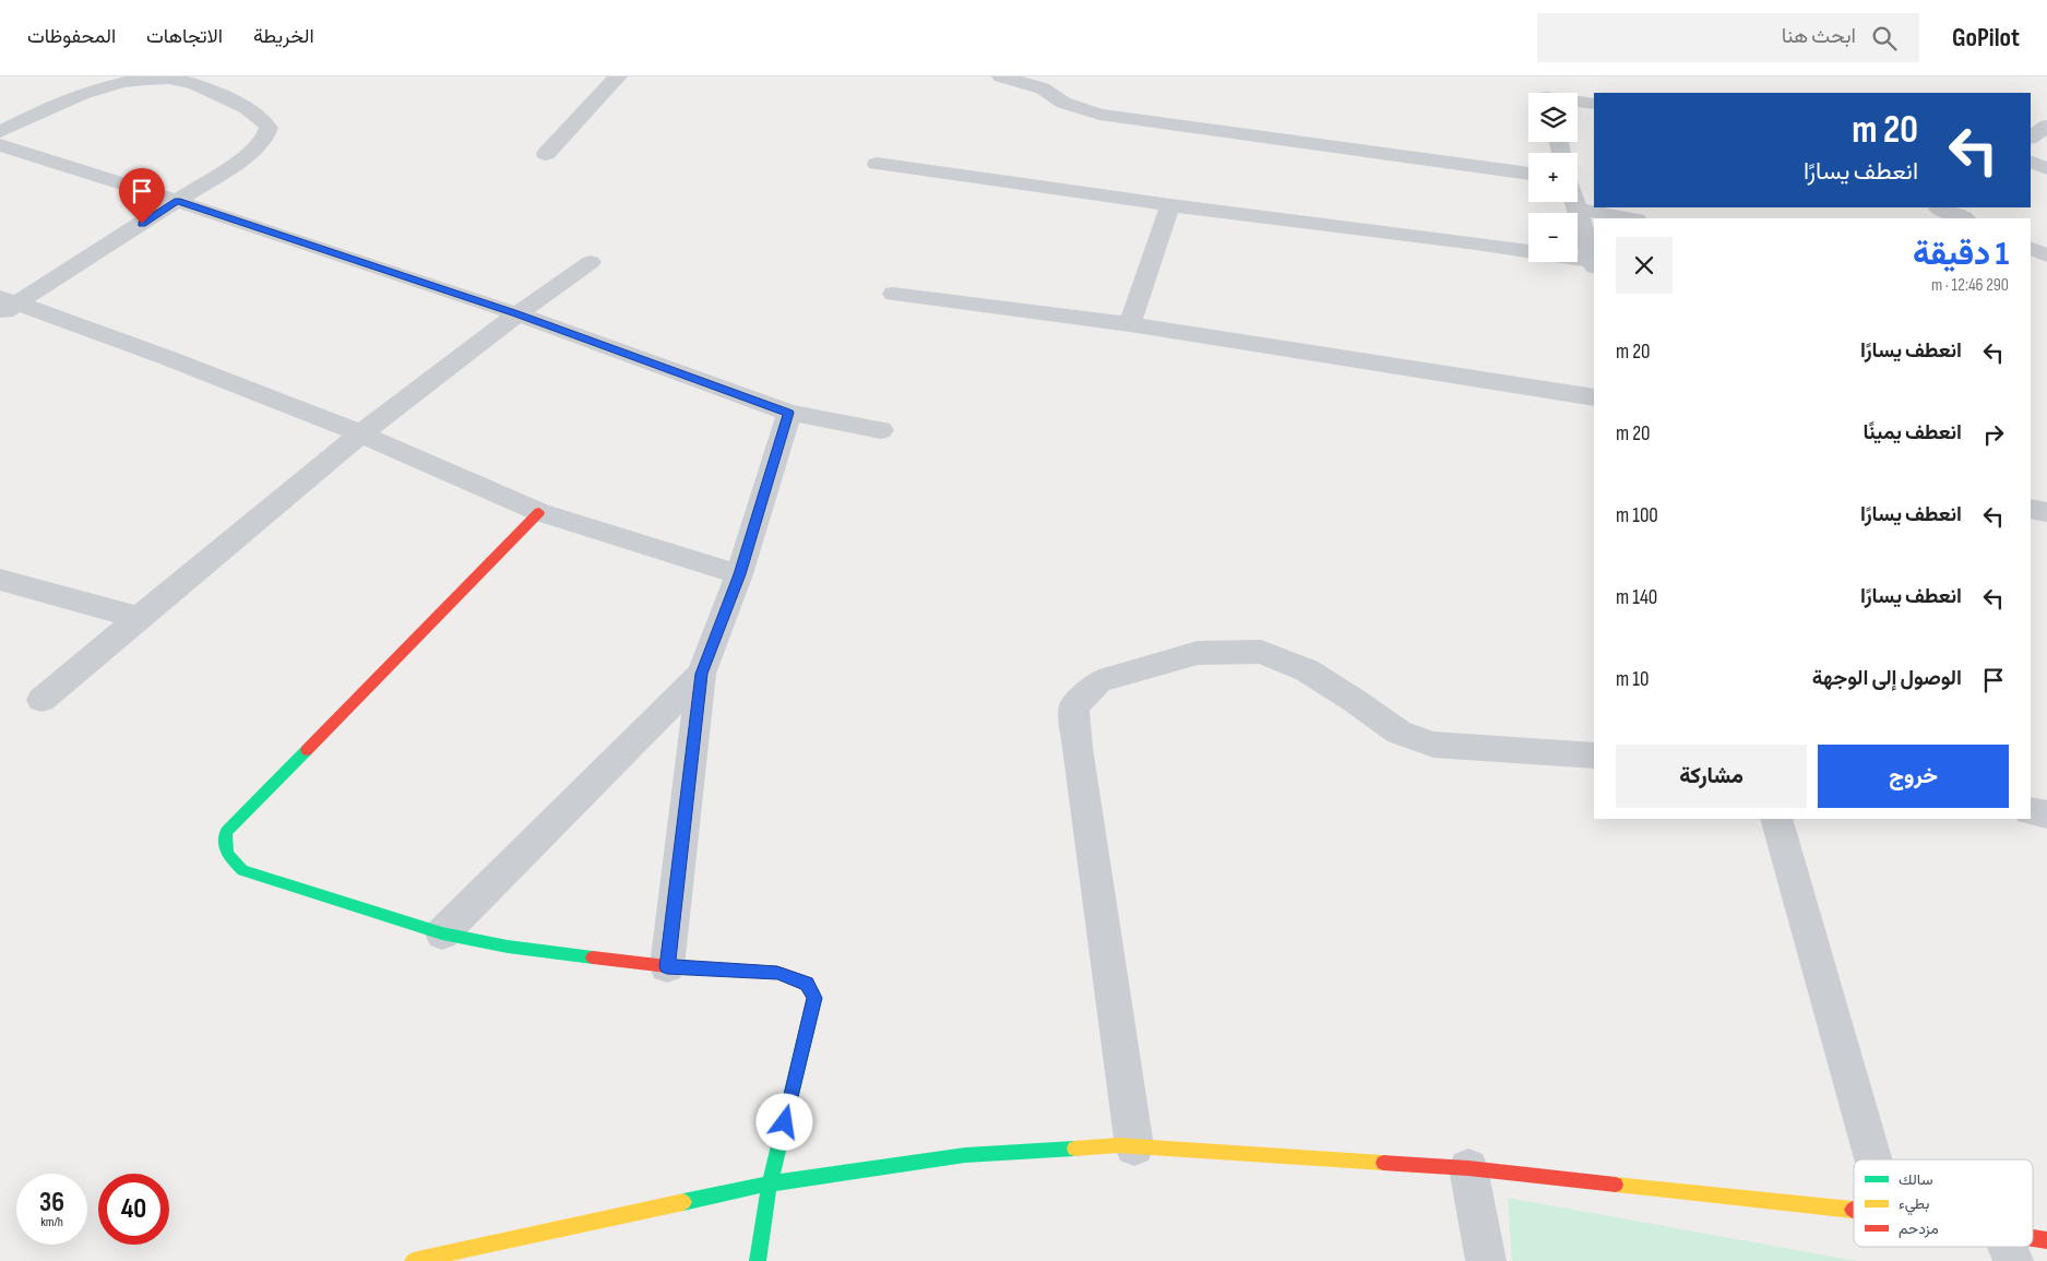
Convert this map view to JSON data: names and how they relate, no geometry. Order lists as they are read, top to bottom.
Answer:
{
  "legend": ["سالك", "بطيء", "مزدحم"],
  "page": {
    "header": "GoPilot",
    "search": "ابحث هنا",
    "nav": ["الخريطة", "الاتجاهات", "المحفوظات"],
    "map_buttons": ["+", "−"],
    "turn": ["20 m", "انعطف يسارًا"],
    "heading": ["1 دقيقة", "290 m · 12:46"],
    "list": [
      {
        "name": "انعطف يسارًا",
        "value": "20 m"
      },
      {
        "name": "انعطف يمينًا",
        "value": "20 m"
      },
      {
        "name": "انعطف يسارًا",
        "value": "100 m"
      },
      {
        "name": "انعطف يسارًا",
        "value": "140 m"
      },
      {
        "name": "الوصول إلى الوجهة",
        "value": "10 m"
      }
    ],
    "buttons": ["خروج", "مشاركة"],
    "speed": "36 km/h",
    "limit": "40"
  }
}
